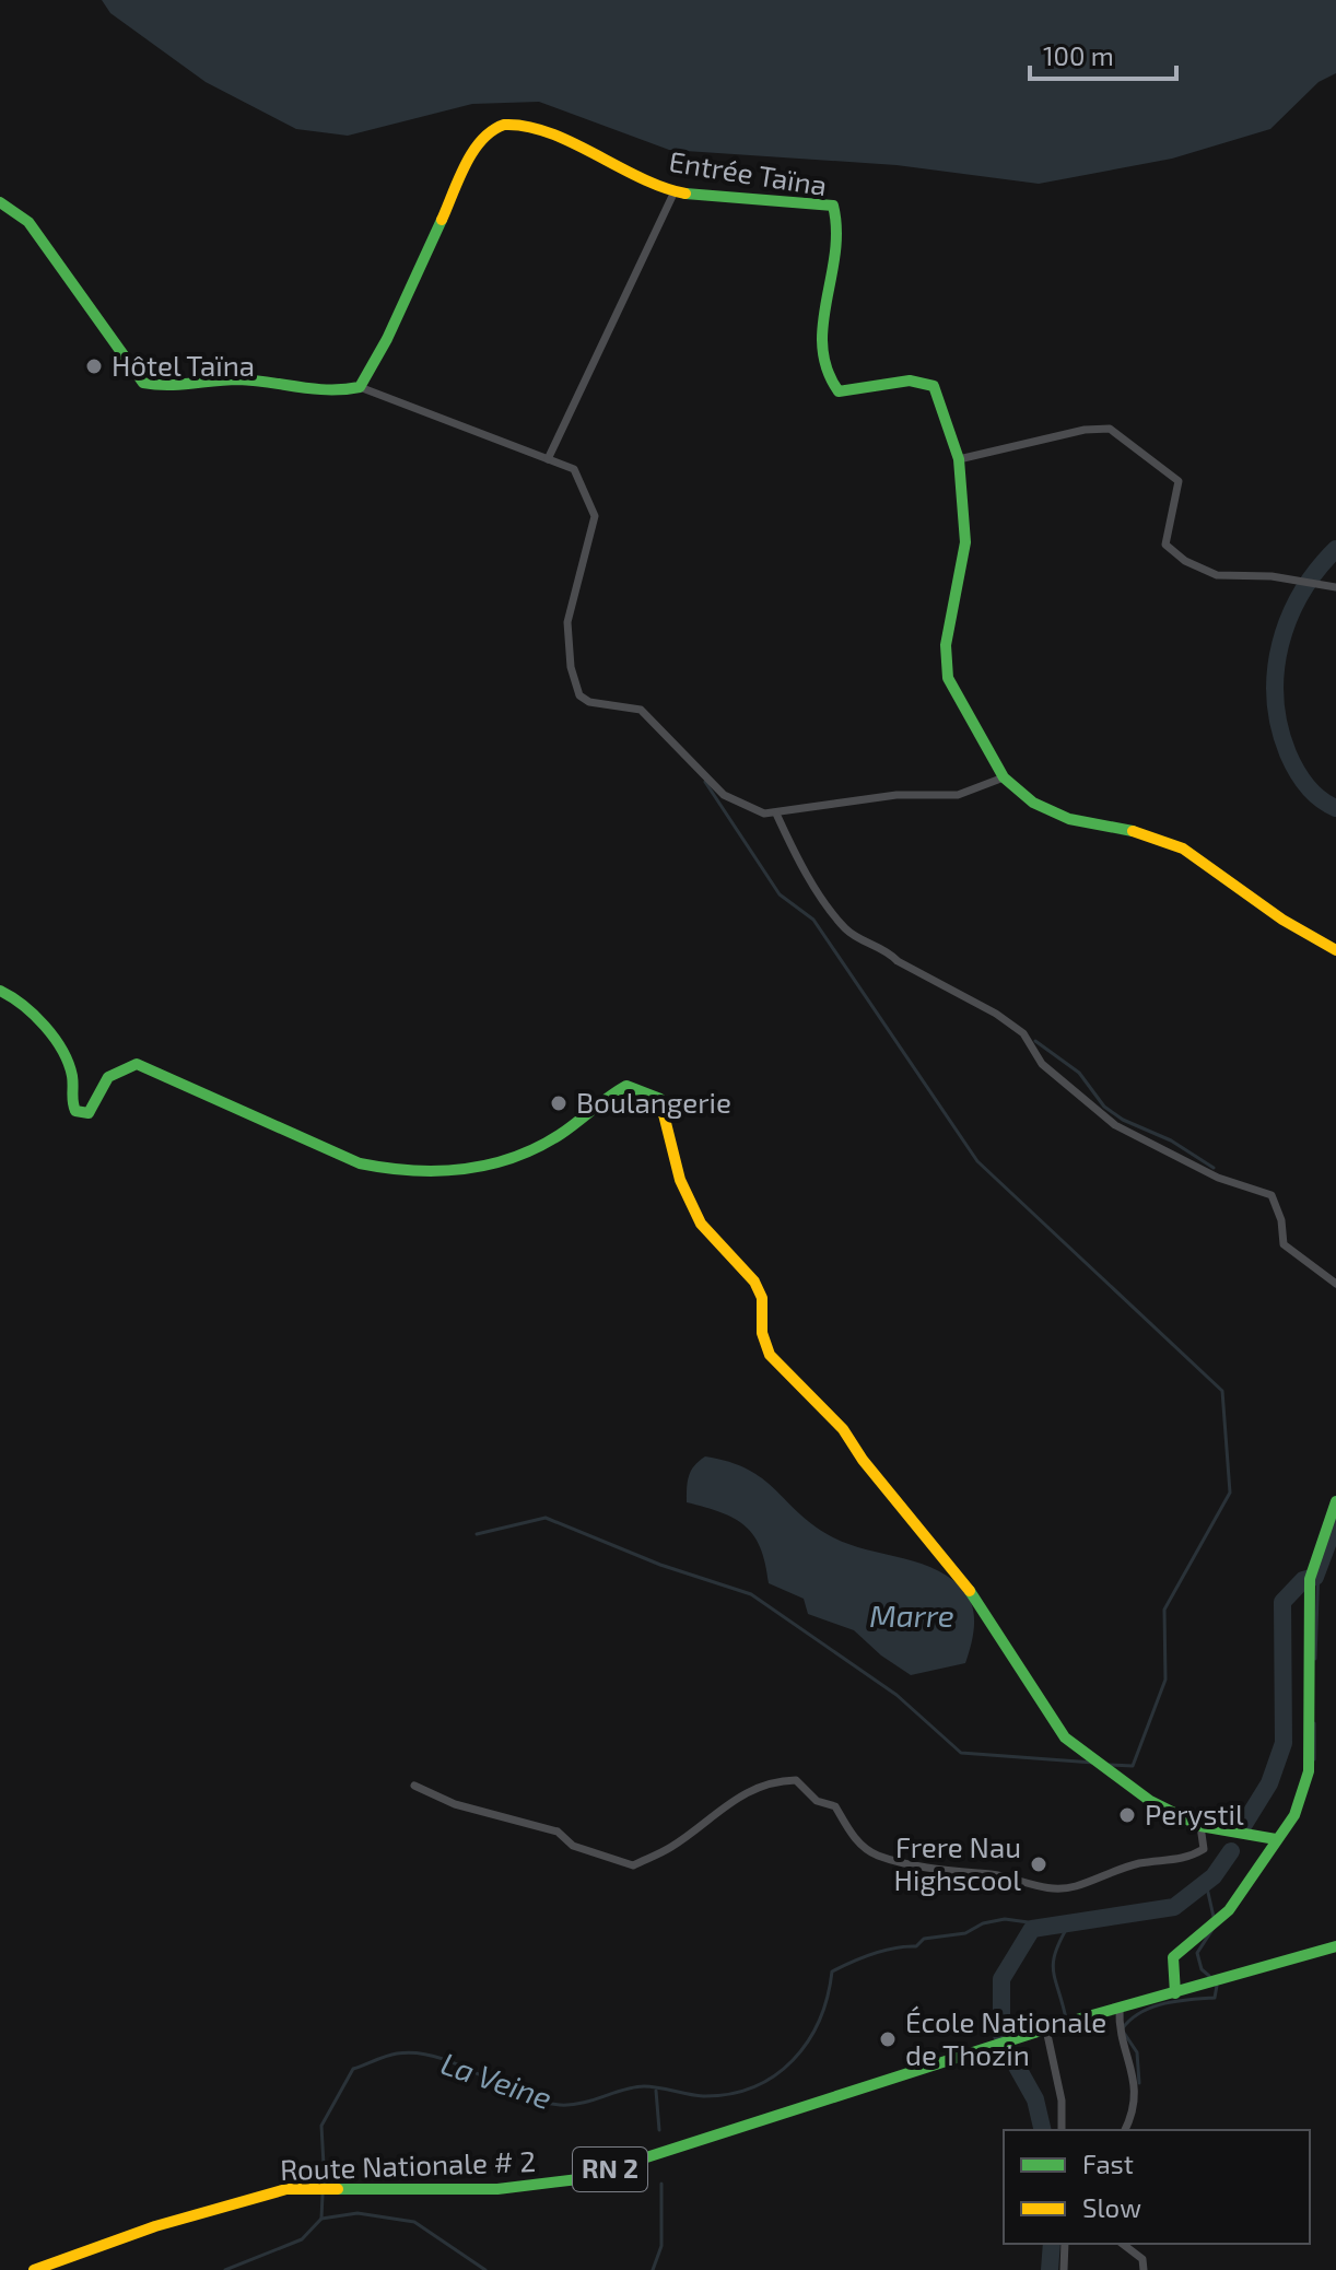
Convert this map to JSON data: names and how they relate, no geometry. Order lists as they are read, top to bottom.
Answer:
{
  "streets": {
    "street": ["Entrée Taïna", "Route Nationale # 2", "RN 2"]
  },
  "water": ["Marre", "La Veine"],
  "places": [
    "Hôtel Taïna",
    "Boulangerie",
    "Perystil",
    "Frere Nau Highscool",
    "École Nationale de Thozin"
  ],
  "legend": ["Fast", "Slow"],
  "scale_bar": "100 m"
}
